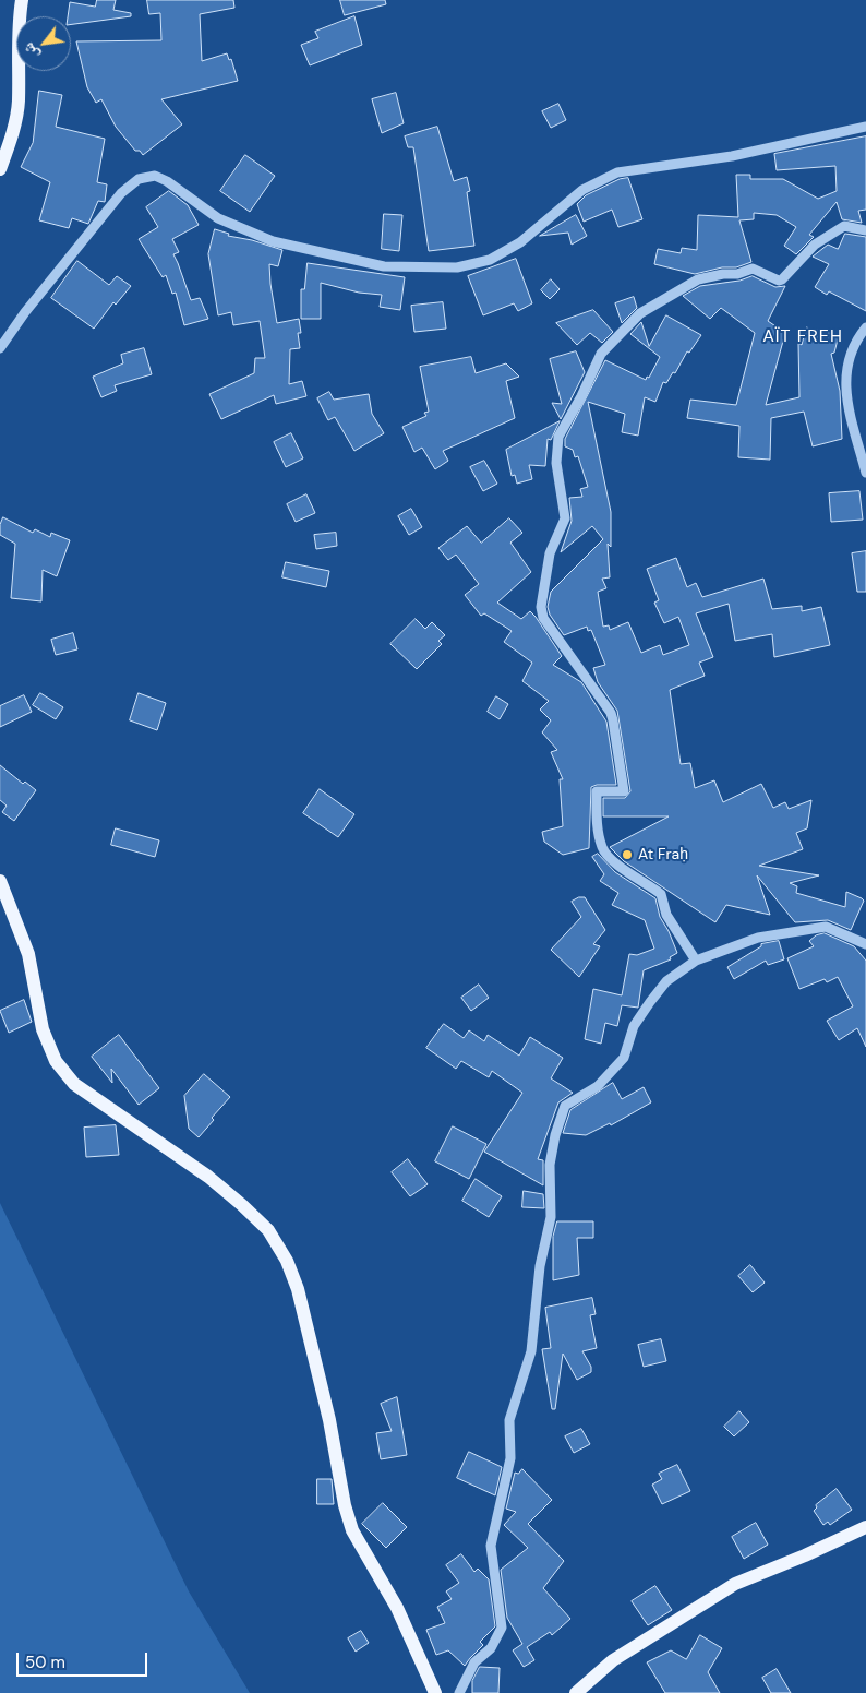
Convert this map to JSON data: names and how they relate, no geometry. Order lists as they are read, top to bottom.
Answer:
{
  "districts": ["AÏT FREH"],
  "places": ["At Fraḥ"],
  "scale_bar": "50 m",
  "north": "bottom left"
}
